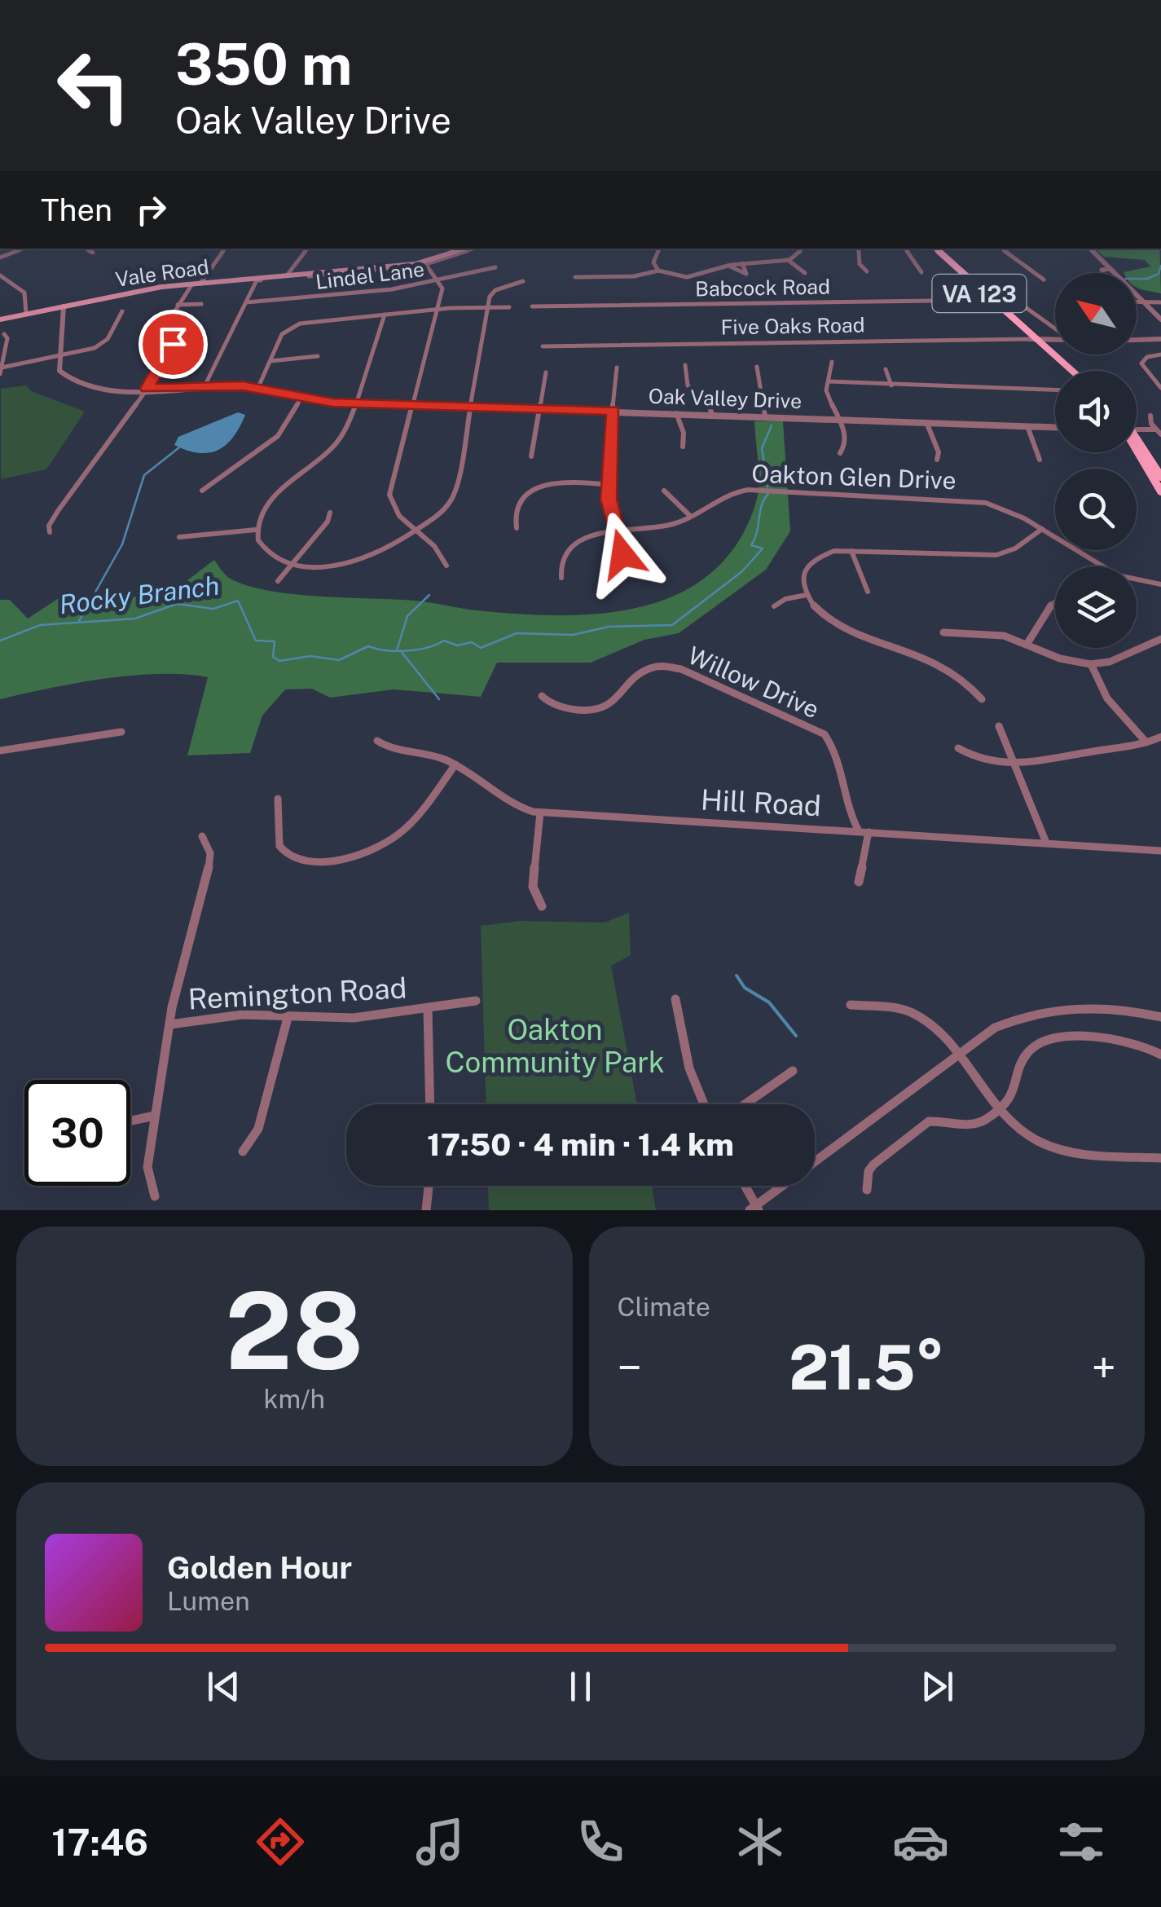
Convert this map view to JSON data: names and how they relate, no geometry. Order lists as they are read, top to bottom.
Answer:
{
  "streets": {
    "main road": ["Vale Road", "VA 123"],
    "street": [
      "Lindel Lane",
      "Babcock Road",
      "Five Oaks Road",
      "Oak Valley Drive",
      "Oakton Glen Drive",
      "Willow Drive",
      "Hill Road",
      "Remington Road"
    ]
  },
  "crossings": [
    ["Babcock Road", "VA 123"],
    ["VA 123", "Five Oaks Road"],
    ["Willow Drive", "Hill Road"]
  ],
  "water": ["Rocky Branch"],
  "parks": ["Oakton Community Park"],
  "north": "top left",
  "page": {
    "turn": ["350 m", "Oak Valley Drive"],
    "then": "Then",
    "limit": "30",
    "trip": "17:50 · 4 min · 1.4 km",
    "tile": [
      ["28", "km/h"],
      "Climate"
    ],
    "heat": ["−", "21.5°", "+"],
    "song": ["Golden Hour", "Lumen"],
    "tabs": "17:46"
  }
}
